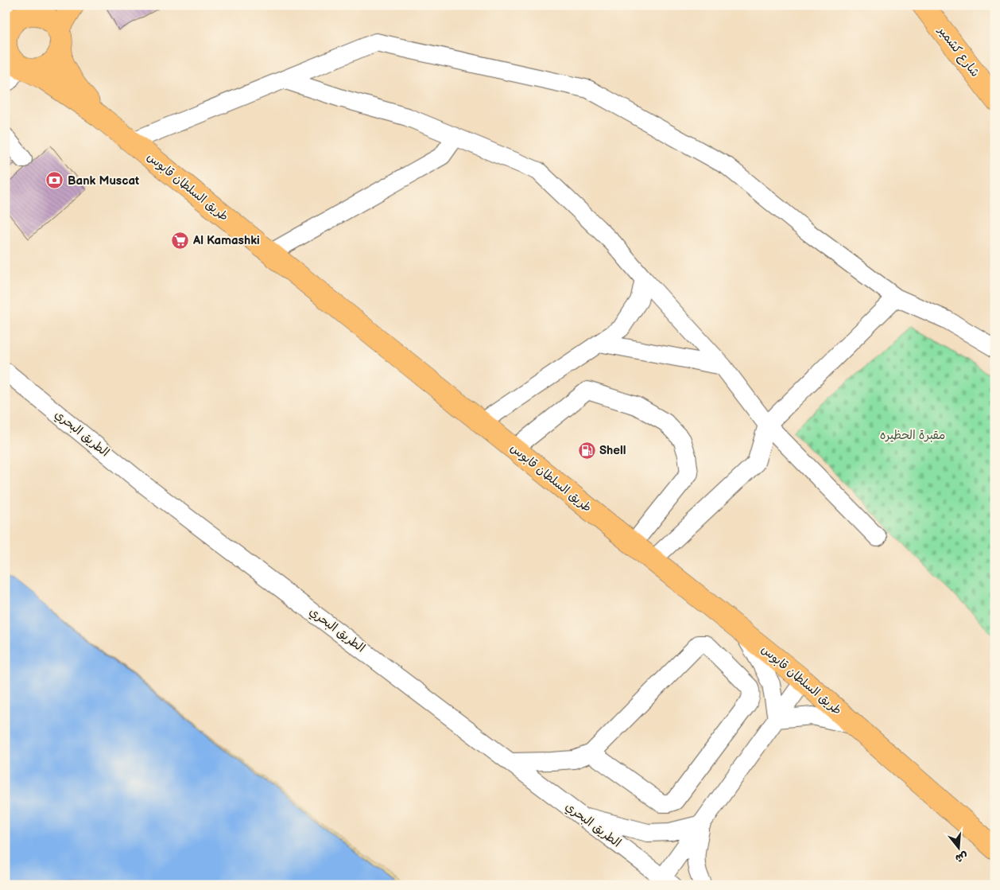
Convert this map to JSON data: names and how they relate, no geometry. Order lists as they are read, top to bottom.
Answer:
{
  "streets": {
    "main road": ["شارع كشمير", "طريق السلطان قابوس"],
    "street": ["الطريق البحري"]
  },
  "parks": ["مقبرة الحظيره"],
  "places": {
    "bank": ["Bank Muscat"],
    "supermarket": ["Al Kamashki"],
    "fuel station": ["Shell"]
  },
  "north": "bottom"
}
